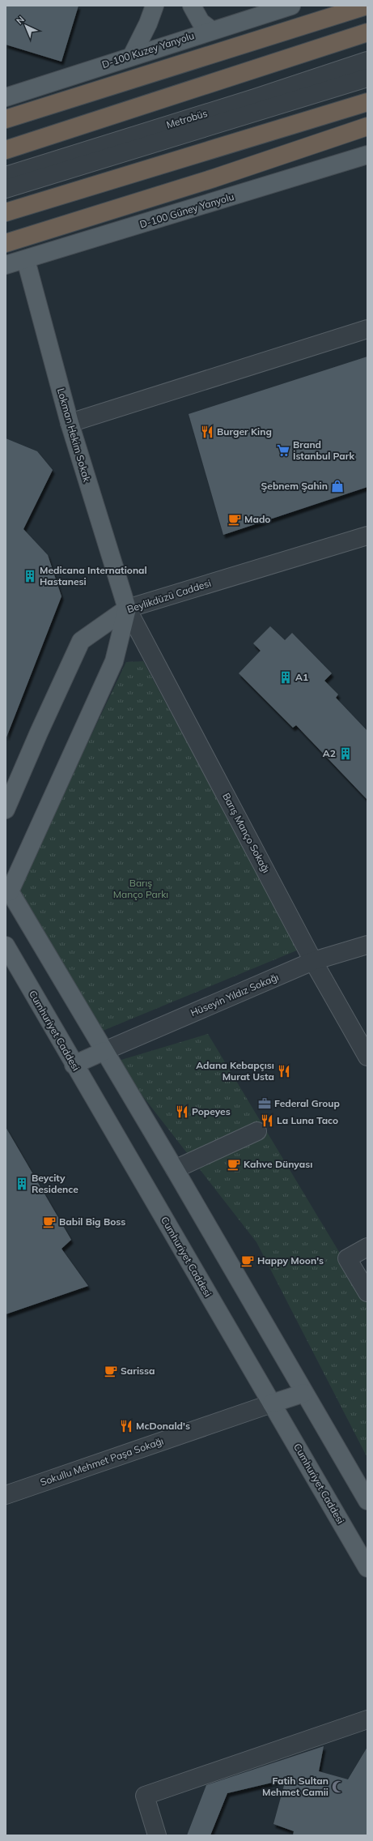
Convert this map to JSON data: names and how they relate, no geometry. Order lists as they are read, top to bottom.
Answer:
{
  "streets": {
    "main road": [
      "D-100 Kuzey Yanyolu",
      "D-100 Güney Yanyolu",
      "Lokman Hekim Sokak",
      "Beylikdüzü Caddesi",
      "Cumhuriyet Caddesi"
    ],
    "street": [
      "Metrobüs",
      "Barış Manço Sokağı",
      "Hüseyin Yıldız Sokağı",
      "Sokullu Mehmet Paşa Sokağı"
    ]
  },
  "crossings": [
    ["D-100 Güney Yanyolu", "Lokman Hekim Sokak"],
    ["Lokman Hekim Sokak", "Beylikdüzü Caddesi"],
    ["Lokman Hekim Sokak", "Barış Manço Sokağı"],
    ["Beylikdüzü Caddesi", "Barış Manço Sokağı"],
    ["Barış Manço Sokağı", "Hüseyin Yıldız Sokağı"],
    ["Cumhuriyet Caddesi", "Sokullu Mehmet Paşa Sokağı"]
  ],
  "parks": ["Barış Manço Parkı"],
  "places": {
    "restaurant": [
      "Burger King",
      "Adana Kebapçısı Murat Usta",
      "Popeyes",
      "La Luna Taco",
      "McDonald's"
    ],
    "supermarket": ["Brand İstanbul Park"],
    "shop": ["Şebnem Şahin"],
    "cafe": [
      "Mado",
      "Kahve Dünyası",
      "Babil Big Boss",
      "Happy Moon's",
      "Sarissa"
    ],
    "building": [
      "Medicana International Hastanesi",
      "A1",
      "A2",
      "Beycity Residence"
    ],
    "office": ["Federal Group"],
    "mosque": ["Fatih Sultan Mehmet Camii"]
  },
  "north": "top left"
}
